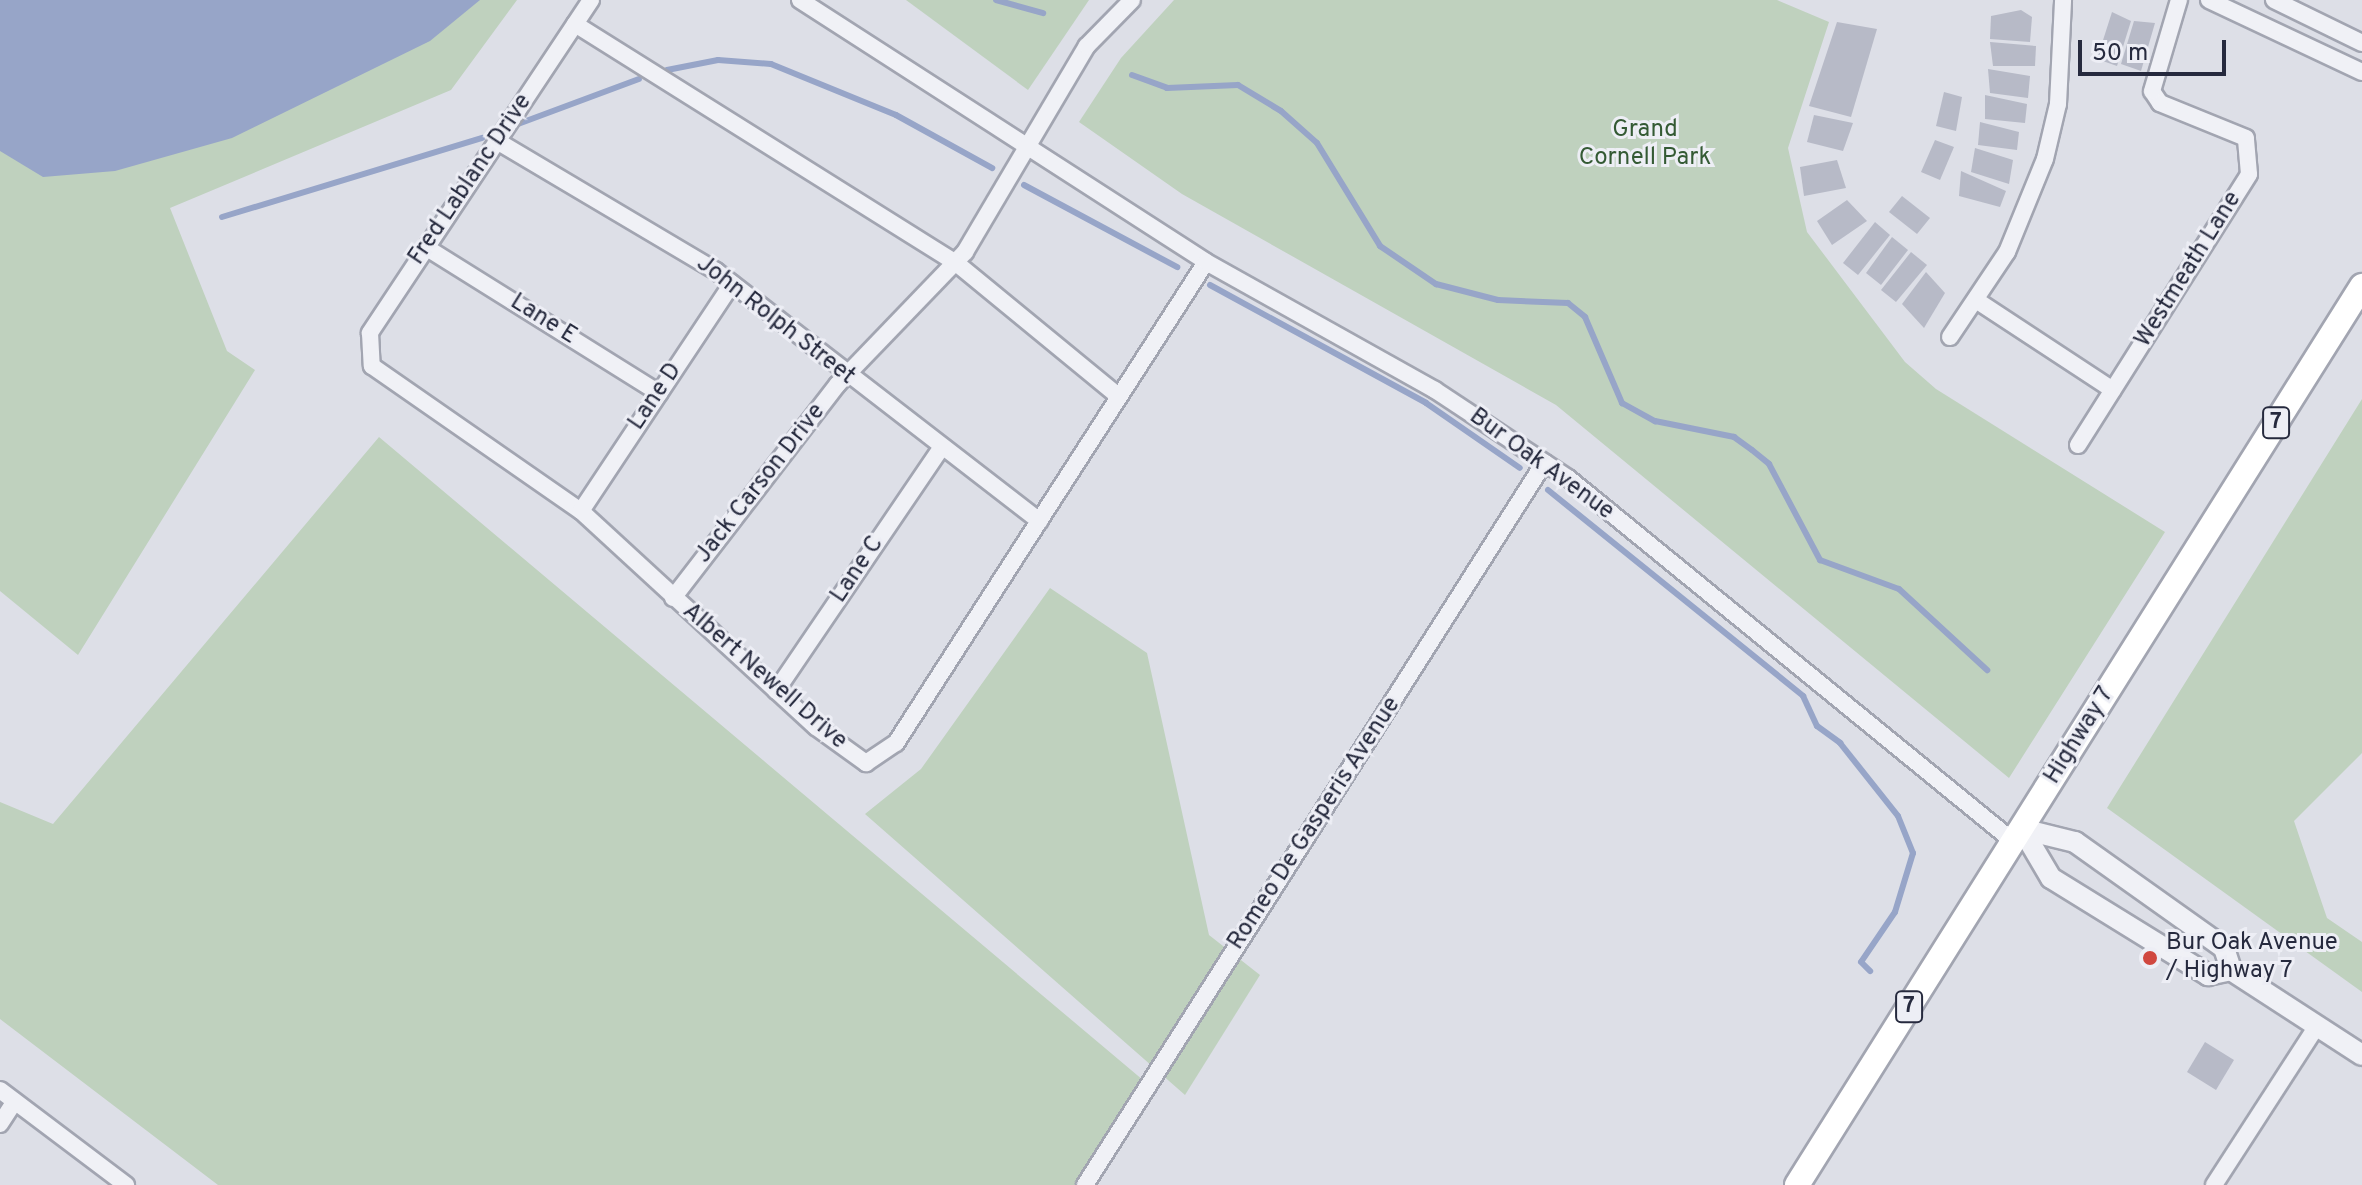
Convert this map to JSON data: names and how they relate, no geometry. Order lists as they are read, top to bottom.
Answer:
{
  "streets": {
    "main road": ["7", "Highway 7"],
    "street": [
      "Fred Lablanc Drive",
      "Westmeath Lane",
      "Lane E",
      "John Rolph Street",
      "Lane D",
      "Bur Oak Avenue",
      "Jack Carson Drive",
      "Lane C",
      "Albert Newell Drive",
      "Romeo De Gasperis Avenue"
    ]
  },
  "crossings": [
    ["Fred Lablanc Drive", "Lane E"],
    ["Fred Lablanc Drive", "John Rolph Street"],
    ["Fred Lablanc Drive", "Albert Newell Drive"],
    ["Lane E", "Lane D"],
    ["John Rolph Street", "Lane D"],
    ["John Rolph Street", "Jack Carson Drive"],
    ["John Rolph Street", "Lane C"],
    ["John Rolph Street", "Albert Newell Drive"],
    ["Lane D", "Albert Newell Drive"],
    ["Bur Oak Avenue", "Jack Carson Drive"],
    ["Bur Oak Avenue", "Albert Newell Drive"],
    ["Bur Oak Avenue", "Highway 7"],
    ["Bur Oak Avenue", "Romeo De Gasperis Avenue"],
    ["Jack Carson Drive", "Albert Newell Drive"],
    ["Lane C", "Albert Newell Drive"]
  ],
  "parks": ["Grand Cornell Park"],
  "places": ["Bur Oak Avenue / Highway 7"],
  "scale_bar": "50 m"
}
